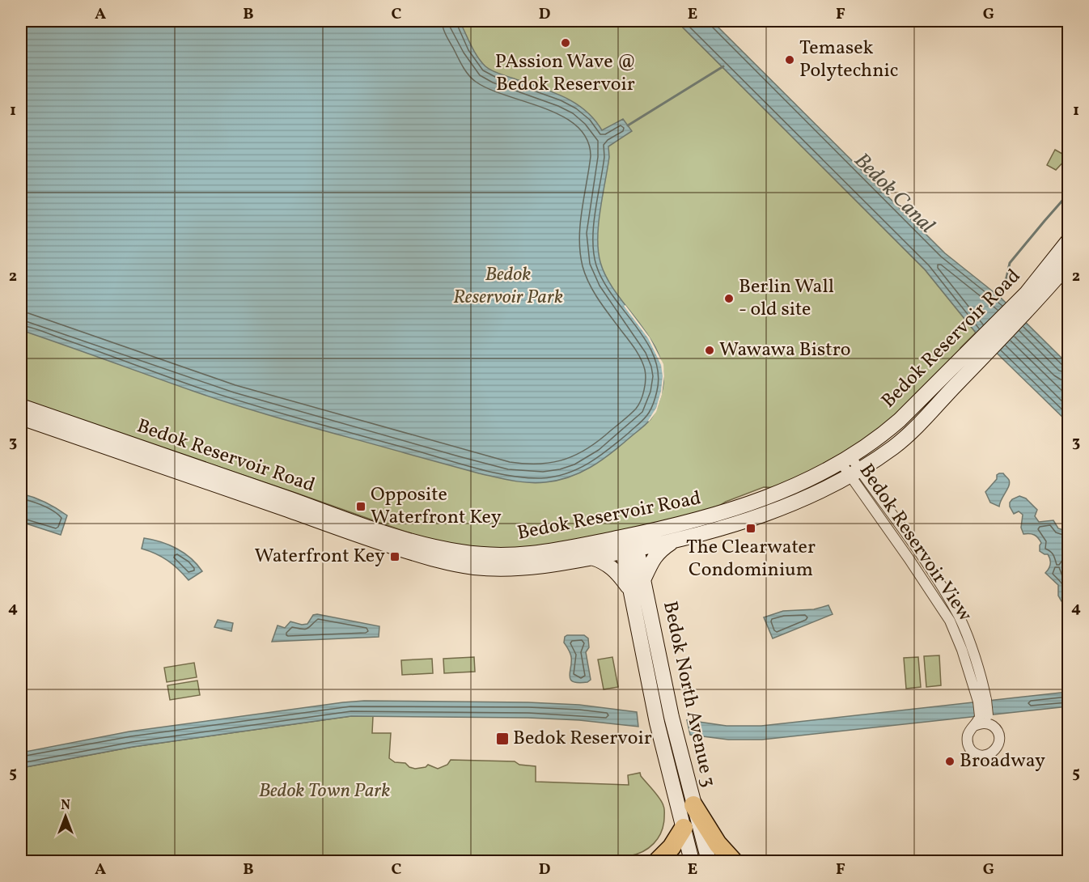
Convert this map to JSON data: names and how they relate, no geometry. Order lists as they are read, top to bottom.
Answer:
{
  "streets": {
    "main road": ["Bedok Reservoir Road", "Bedok North Avenue 3"],
    "street": ["Bedok Reservoir View"]
  },
  "crossings": [
    ["Bedok Reservoir Road", "Bedok Reservoir View"],
    ["Bedok Reservoir Road", "Bedok North Avenue 3"]
  ],
  "water": ["Bedok Canal"],
  "parks": ["Bedok Reservoir Park", "Bedok Town Park"],
  "places": {
    "other": [
      "PAssion Wave @ Bedok Reservoir",
      "Temasek Polytechnic",
      "Berlin Wall - old site",
      "Wawawa Bistro",
      "Broadway"
    ],
    "transit": [
      "Opposite Waterfront Key",
      "The Clearwater Condominium",
      "Waterfront Key",
      "Bedok Reservoir"
    ]
  },
  "north": "top",
  "grid": {
    "columns": [
      "A",
      "B",
      "C",
      "D",
      "E",
      "F",
      "G"
    ],
    "rows": [
      "1",
      "2",
      "3",
      "4",
      "5"
    ]
  }
}
